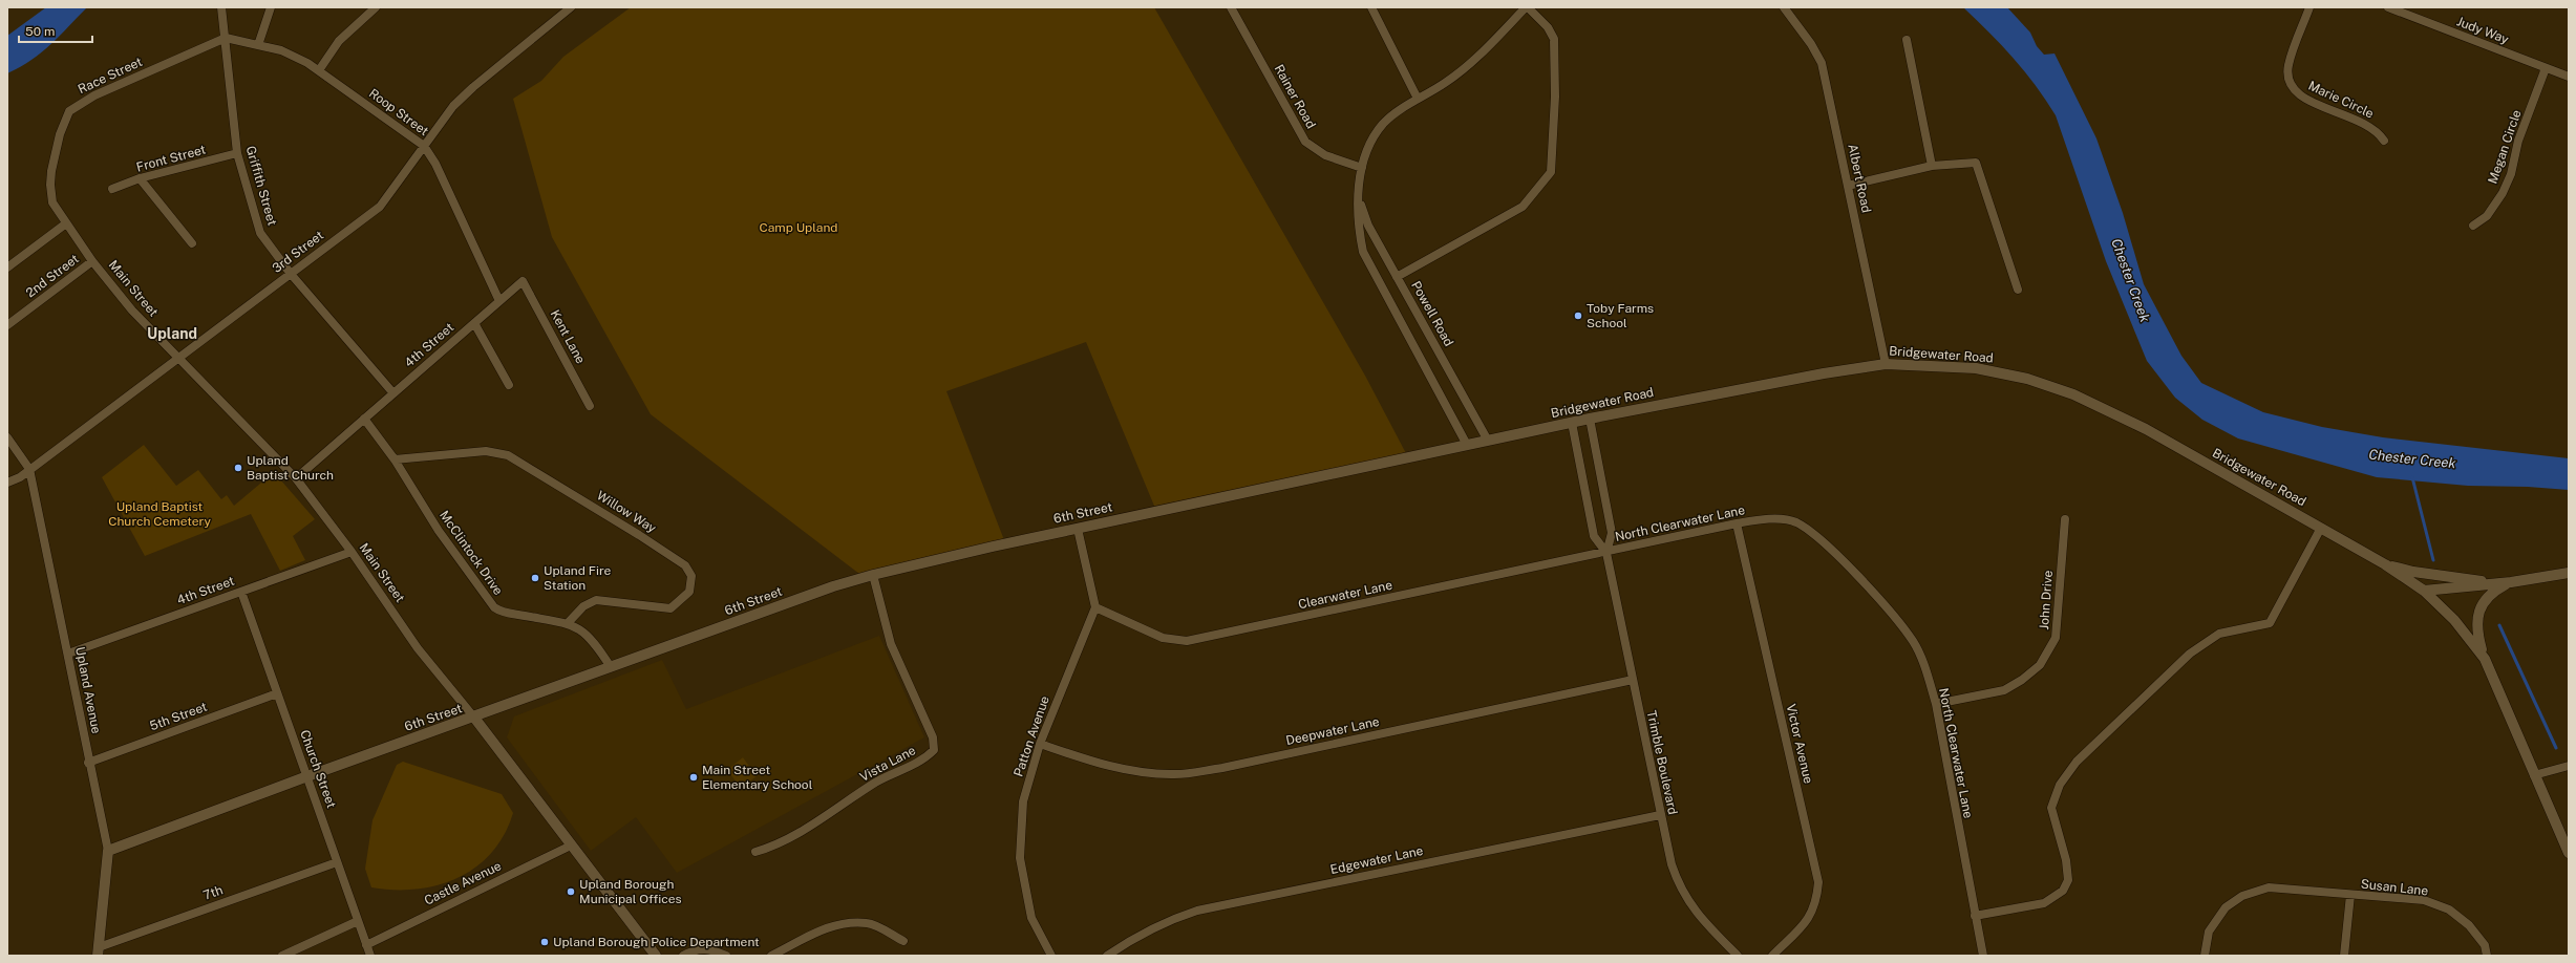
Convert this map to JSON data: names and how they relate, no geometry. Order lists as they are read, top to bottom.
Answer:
{
  "streets": {
    "street": [
      "Judy Way",
      "Race Street",
      "Rainer Road",
      "Marie Circle",
      "Roop Street",
      "Megan Circle",
      "Front Street",
      "Albert Road",
      "Griffith Street",
      "3rd Street",
      "2nd Street",
      "Main Street",
      "Powell Road",
      "Kent Lane",
      "4th Street",
      "Bridgewater Road",
      "Willow Way",
      "6th Street",
      "North Clearwater Lane",
      "McClintock Drive",
      "Clearwater Lane",
      "John Drive",
      "Upland Avenue",
      "5th Street",
      "Deepwater Lane",
      "Patton Avenue",
      "Victor Avenue",
      "Trimble Boulevard",
      "Vista Lane",
      "Church Street",
      "Edgewater Lane",
      "Castle Avenue",
      "Susan Lane",
      "7th"
    ]
  },
  "crossings": [
    ["Judy Way", "Megan Circle"],
    ["Race Street", "Roop Street"],
    ["Race Street", "Griffith Street"],
    ["Race Street", "Main Street"],
    ["Rainer Road", "Powell Road"],
    ["Roop Street", "Griffith Street"],
    ["Roop Street", "3rd Street"],
    ["Roop Street", "4th Street"],
    ["Front Street", "Griffith Street"],
    ["Albert Road", "Bridgewater Road"],
    ["Griffith Street", "3rd Street"],
    ["Griffith Street", "4th Street"],
    ["3rd Street", "Main Street"],
    ["3rd Street", "Upland Avenue"],
    ["2nd Street", "Main Street"],
    ["Main Street", "4th Street"],
    ["Main Street", "6th Street"],
    ["Main Street", "Castle Avenue"],
    ["Powell Road", "Bridgewater Road"],
    ["Kent Lane", "4th Street"],
    ["4th Street", "McClintock Drive"],
    ["4th Street", "Upland Avenue"],
    ["4th Street", "Church Street"],
    ["Bridgewater Road", "6th Street"],
    ["Bridgewater Road", "Trimble Boulevard"],
    ["Willow Way", "McClintock Drive"],
    ["6th Street", "McClintock Drive"],
    ["6th Street", "Upland Avenue"],
    ["6th Street", "Vista Lane"],
    ["6th Street", "Church Street"],
    ["North Clearwater Lane", "Clearwater Lane"],
    ["North Clearwater Lane", "John Drive"],
    ["North Clearwater Lane", "Victor Avenue"],
    ["North Clearwater Lane", "Trimble Boulevard"],
    ["Clearwater Lane", "Patton Avenue"],
    ["Clearwater Lane", "Trimble Boulevard"],
    ["Upland Avenue", "5th Street"],
    ["Upland Avenue", "7th"],
    ["5th Street", "Church Street"],
    ["Deepwater Lane", "Patton Avenue"],
    ["Deepwater Lane", "Trimble Boulevard"],
    ["Trimble Boulevard", "Edgewater Lane"],
    ["Church Street", "Castle Avenue"],
    ["Church Street", "7th"]
  ],
  "districts": ["Upland"],
  "water": ["Chester Creek"],
  "parks": ["Camp Upland", "Upland Baptist Church Cemetery"],
  "places": [
    "Toby Farms School",
    "Upland Baptist Church",
    "Upland Fire Station",
    "Main Street Elementary School",
    "Upland Borough Municipal Offices",
    "Upland Borough Police Department"
  ],
  "scale_bar": "50 m"
}
